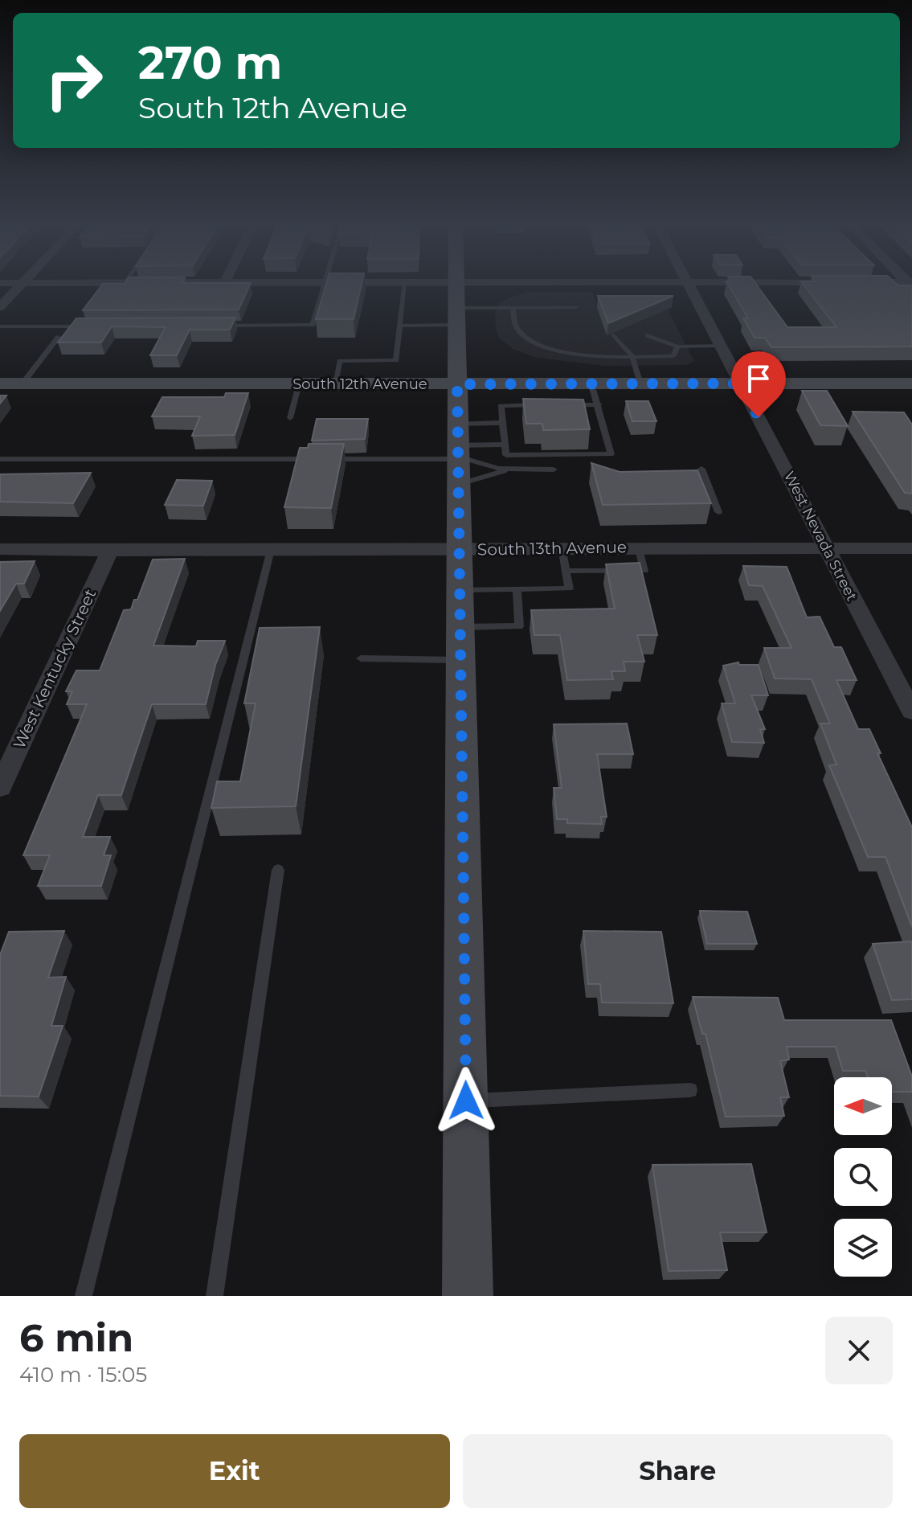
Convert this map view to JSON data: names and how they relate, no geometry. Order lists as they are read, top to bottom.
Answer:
{
  "streets": {
    "main road": ["South 12th Avenue"],
    "street": ["West Nevada Street", "South 13th Avenue", "West Kentucky Street"]
  },
  "crossings": [
    ["South 12th Avenue", "West Nevada Street"],
    ["West Nevada Street", "South 13th Avenue"],
    ["South 13th Avenue", "West Kentucky Street"]
  ],
  "north": "left",
  "page": {
    "turn": ["270 m", "South 12th Avenue"],
    "heading": ["6 min", "410 m · 15:05"],
    "buttons": ["Exit", "Share"]
  }
}
